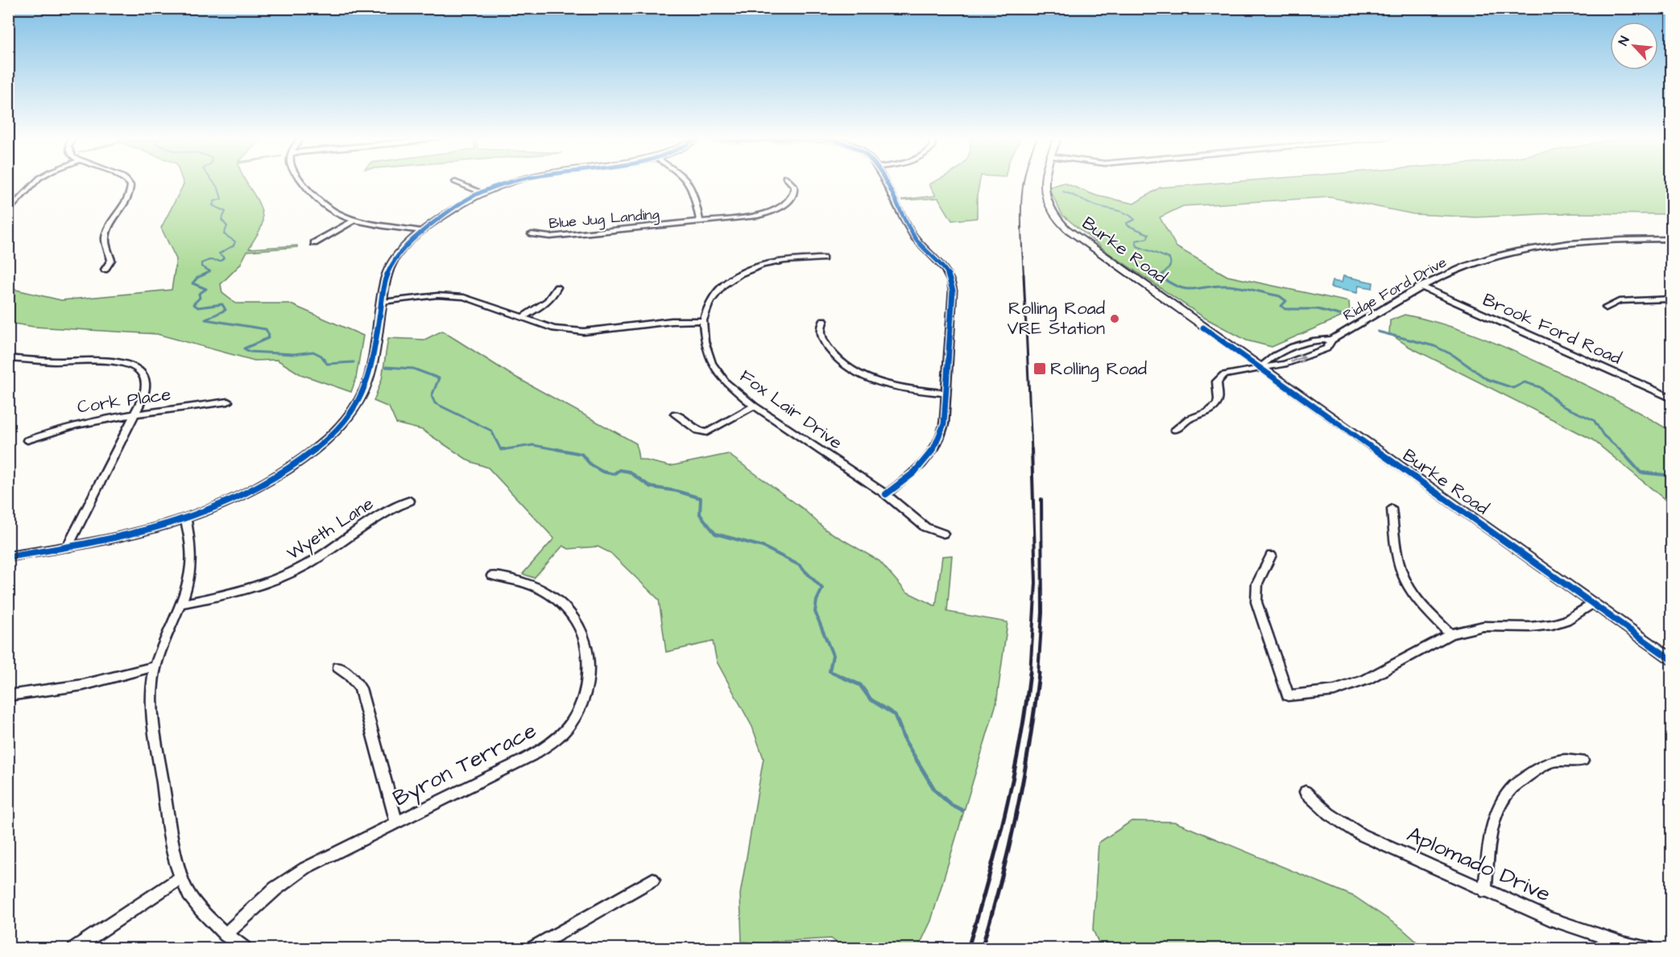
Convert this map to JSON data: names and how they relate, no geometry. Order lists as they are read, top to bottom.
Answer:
{
  "streets": {
    "street": [
      "Blue Jug Landing",
      "Burke Road",
      "Ridge Ford Drive",
      "Brook Ford Road",
      "Cork Place",
      "Fox Lair Drive",
      "Wyeth Lane",
      "Byron Terrace",
      "Aplomado Drive"
    ]
  },
  "crossings": [
    ["Burke Road", "Ridge Ford Drive"],
    ["Ridge Ford Drive", "Brook Ford Road"]
  ],
  "places": {
    "other": ["Rolling Road VRE Station"],
    "transit": ["Rolling Road"]
  },
  "north": "top left"
}
